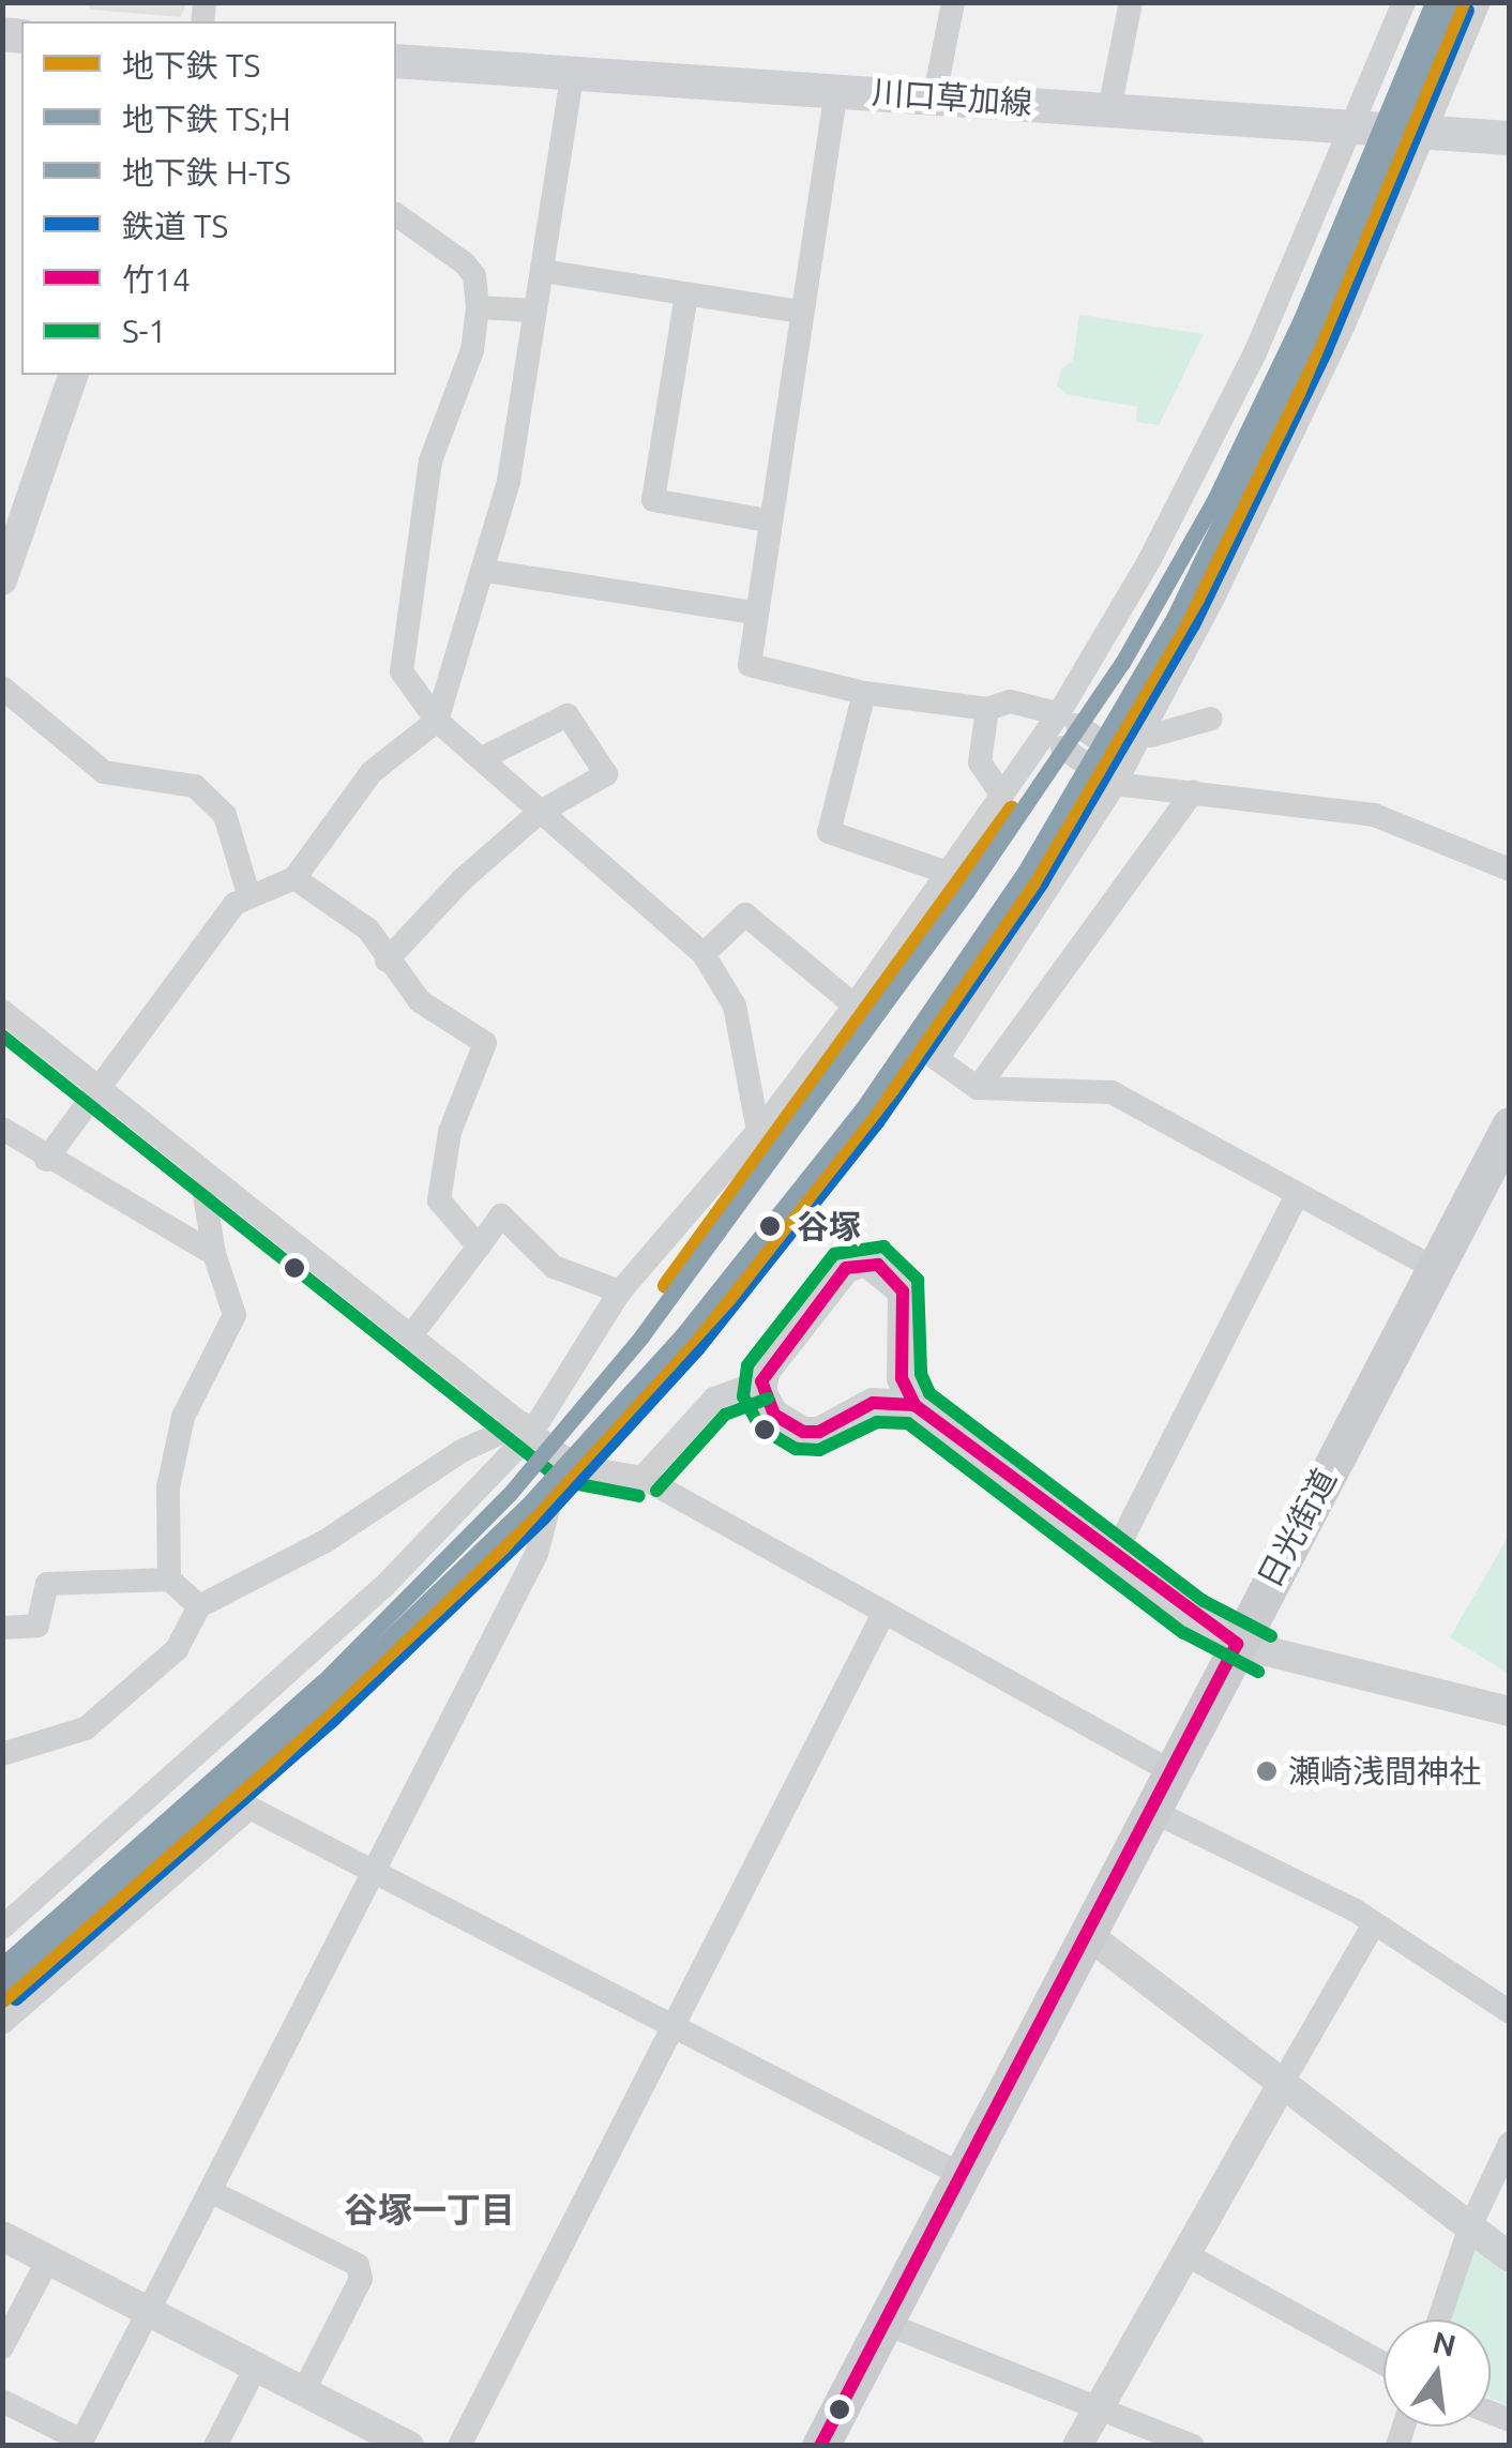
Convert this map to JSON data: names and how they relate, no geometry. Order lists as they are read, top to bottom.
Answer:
{
  "streets": {
    "main road": ["川口草加線", "日光街道"]
  },
  "districts": ["谷塚一丁目"],
  "places": ["谷塚", "瀬崎浅間神社"],
  "lines": [
    "metro line TS",
    "metro line TS;H",
    "metro line H-TS",
    "rail line TS",
    "transit line S-1",
    "transit line 竹14"
  ],
  "legend": [
    "地下鉄 TS",
    "地下鉄 TS;H",
    "地下鉄 H-TS",
    "鉄道 TS",
    "竹14",
    "S-1"
  ],
  "north": "top"
}
